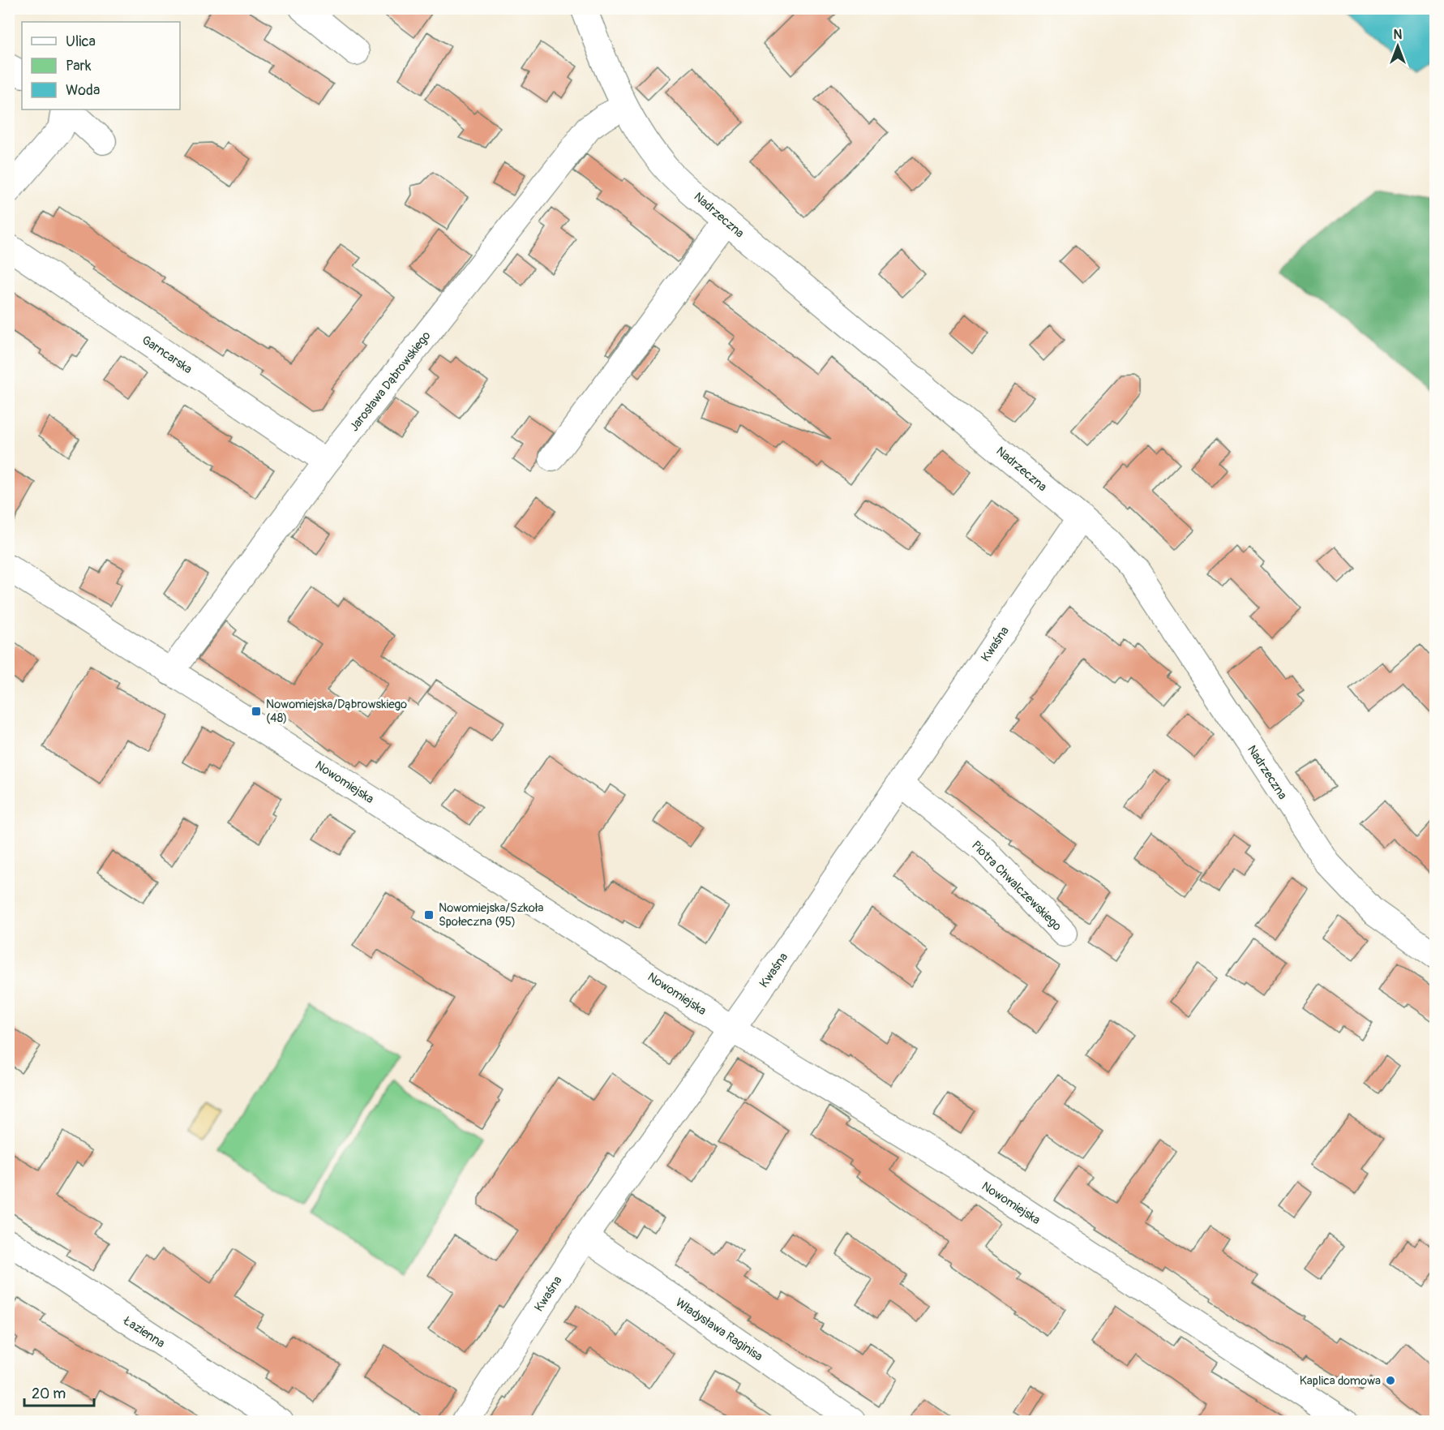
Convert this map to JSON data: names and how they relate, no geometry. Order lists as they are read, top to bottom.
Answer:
{
  "streets": {
    "street": [
      "Nadrzeczna",
      "Garncarska",
      "Jarosława Dąbrowskiego",
      "Kwaśna",
      "Nowomiejska",
      "Piotra Chwalczewskiego",
      "Władysława Raginisa",
      "Łazienna"
    ]
  },
  "crossings": [
    ["Nadrzeczna", "Jarosława Dąbrowskiego"],
    ["Nadrzeczna", "Kwaśna"],
    ["Garncarska", "Jarosława Dąbrowskiego"],
    ["Jarosława Dąbrowskiego", "Nowomiejska"],
    ["Kwaśna", "Nowomiejska"],
    ["Kwaśna", "Piotra Chwalczewskiego"],
    ["Kwaśna", "Władysława Raginisa"]
  ],
  "places": {
    "transit": ["Nowomiejska/Dąbrowskiego (48)", "Nowomiejska/Szkoła Społeczna (95)"],
    "other": ["Kaplica domowa"]
  },
  "legend": ["Ulica", "Park", "Woda"],
  "scale_bar": "20 m",
  "north": "top"
}
